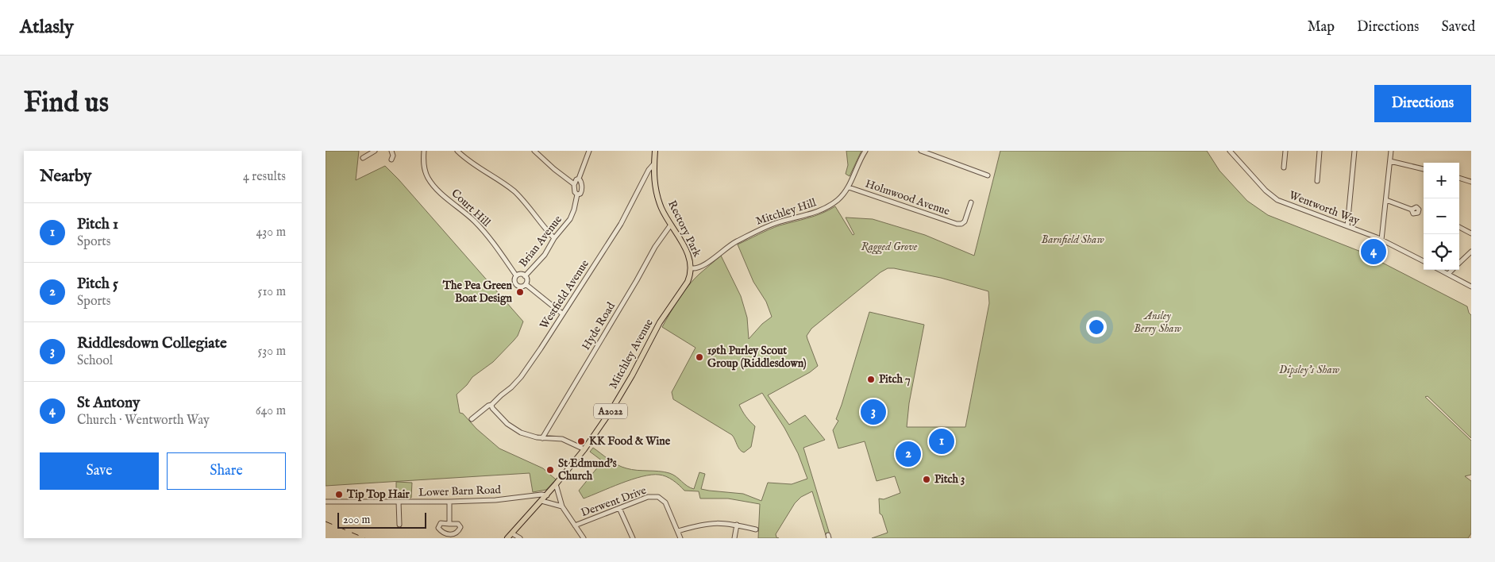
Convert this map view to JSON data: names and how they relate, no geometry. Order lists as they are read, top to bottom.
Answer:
{
  "streets": {
    "main road": ["Rectory Park", "Mitchley Avenue", "A2022"],
    "street": [
      "Holmwood Avenue",
      "Court Hill",
      "Wentworth Way",
      "Mitchley Hill",
      "Brian Avenue",
      "Westfield Avenue",
      "Hyde Road",
      "Lower Barn Road",
      "Derwent Drive"
    ]
  },
  "crossings": [
    ["Holmwood Avenue", "Mitchley Hill"],
    ["Court Hill", "Brian Avenue"],
    ["Court Hill", "Westfield Avenue"],
    ["Mitchley Hill", "Rectory Park"],
    ["Mitchley Hill", "Mitchley Avenue"],
    ["Rectory Park", "Westfield Avenue"],
    ["Rectory Park", "Hyde Road"],
    ["Rectory Park", "Mitchley Avenue"],
    ["Mitchley Avenue", "Lower Barn Road"]
  ],
  "parks": [
    "Barnfield Shaw",
    "Ragged Grove",
    "Ansley Berry Shaw",
    "Dipsley's Shaw"
  ],
  "places": [
    "The Pea Green Boat Design",
    "19th Purley Scout Group (Riddlesdown)",
    "Pitch 7",
    "KK Food & Wine",
    "St Edmund's Church",
    "Pitch 3",
    "Tip Top Hair"
  ],
  "scale_bar": "200 m",
  "page": {
    "header": "Atlasly",
    "nav": ["Map", "Directions", "Saved"],
    "buttons": [
      "Directions",
      ["Save", "Share"]
    ],
    "title": "Find us",
    "heading": ["Nearby", "4 results"],
    "map_buttons": ["+", "−"],
    "list": [
      {
        "mark": "1",
        "name": "Pitch 1",
        "note": "Sports",
        "value": "430 m"
      },
      {
        "mark": "2",
        "name": "Pitch 5",
        "note": "Sports",
        "value": "510 m"
      },
      {
        "mark": "3",
        "name": "Riddlesdown Collegiate",
        "note": "School",
        "value": "530 m"
      },
      {
        "mark": "4",
        "name": "St Antony",
        "note": "Church · Wentworth Way",
        "value": "640 m"
      }
    ],
    "pins": [
      "4",
      "3",
      "1",
      "2"
    ],
    "scale": "200 m"
  }
}
